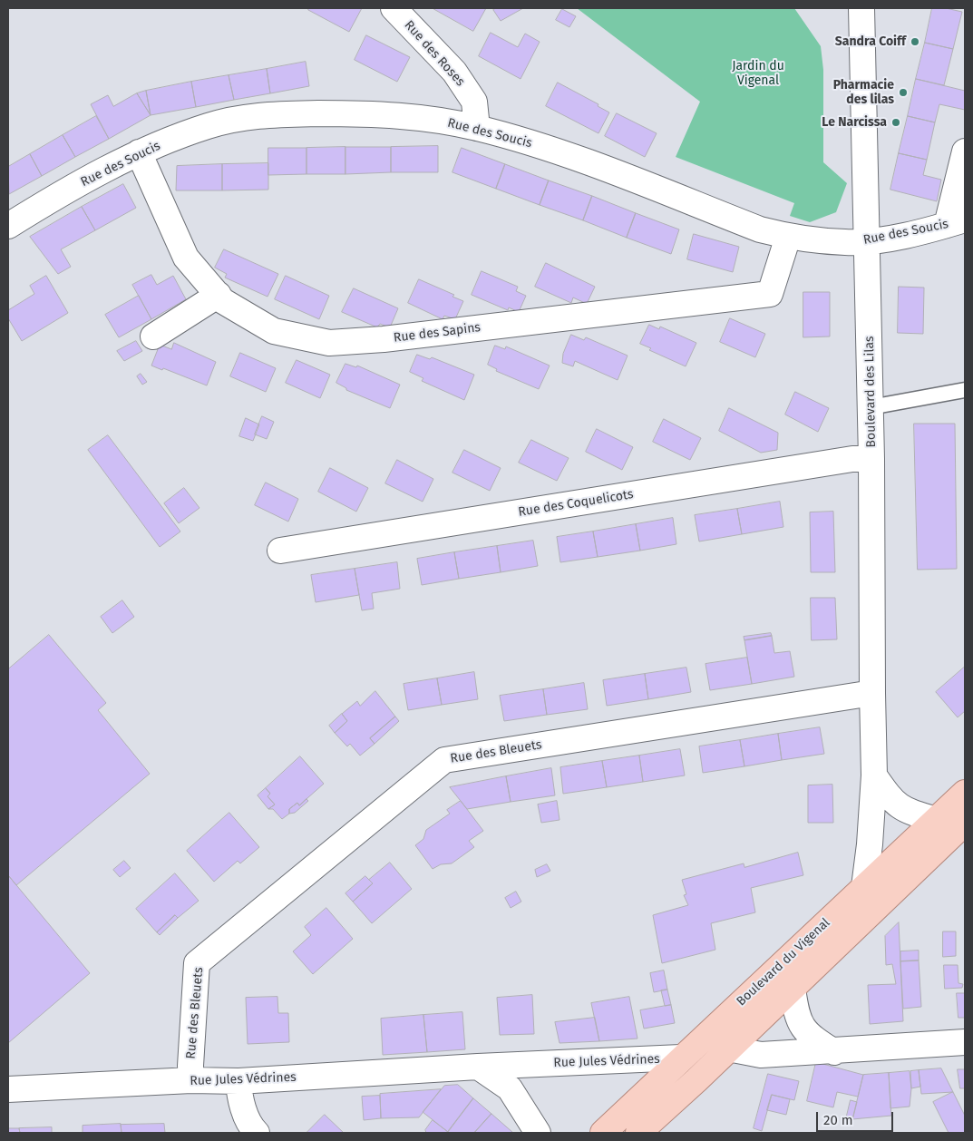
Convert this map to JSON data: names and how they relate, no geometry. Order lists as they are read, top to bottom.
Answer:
{
  "streets": {
    "main road": ["Boulevard du Vigenal"],
    "street": [
      "Rue des Roses",
      "Rue des Soucis",
      "Rue des Sapins",
      "Boulevard des Lilas",
      "Rue des Coquelicots",
      "Rue des Bleuets",
      "Rue Jules Védrines"
    ]
  },
  "crossings": [
    ["Rue des Roses", "Rue des Soucis"],
    ["Rue des Soucis", "Rue des Sapins"],
    ["Rue des Soucis", "Boulevard des Lilas"],
    ["Boulevard des Lilas", "Rue des Coquelicots"],
    ["Boulevard des Lilas", "Rue des Bleuets"],
    ["Boulevard des Lilas", "Boulevard du Vigenal"],
    ["Rue des Bleuets", "Rue Jules Védrines"],
    ["Boulevard du Vigenal", "Rue Jules Védrines"]
  ],
  "parks": ["Jardin du Vigenal"],
  "places": ["Sandra Coiff", "Pharmacie des lilas", "Le Narcissa"],
  "scale_bar": "20 m"
}
